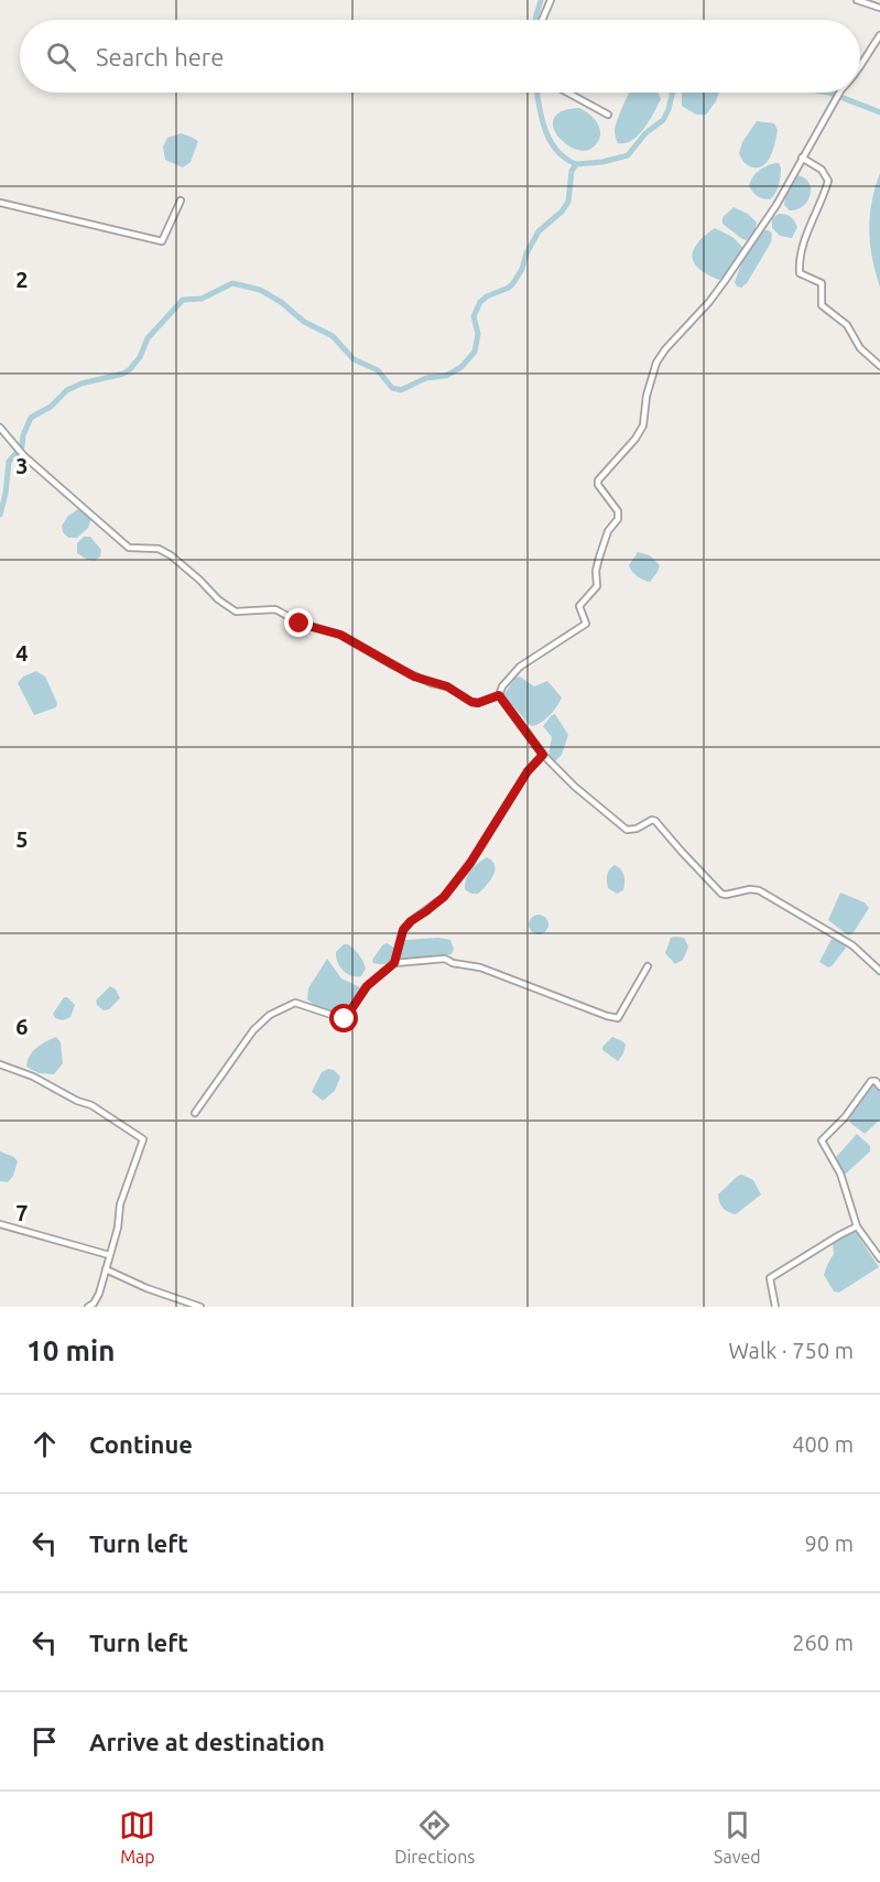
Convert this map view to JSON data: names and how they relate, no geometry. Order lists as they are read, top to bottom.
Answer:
{
  "page": {
    "search": "Search here",
    "heading": ["10 min", "Walk · 750 m"],
    "list": [
      ["Continue", "400 m"],
      ["Turn left", "90 m"],
      ["Turn left", "260 m"],
      "Arrive at destination"
    ],
    "nav": ["Map", "Directions", "Saved"]
  },
  "grid": {
    "rows": [
      "2",
      "3",
      "4",
      "5",
      "6",
      "7"
    ]
  }
}
